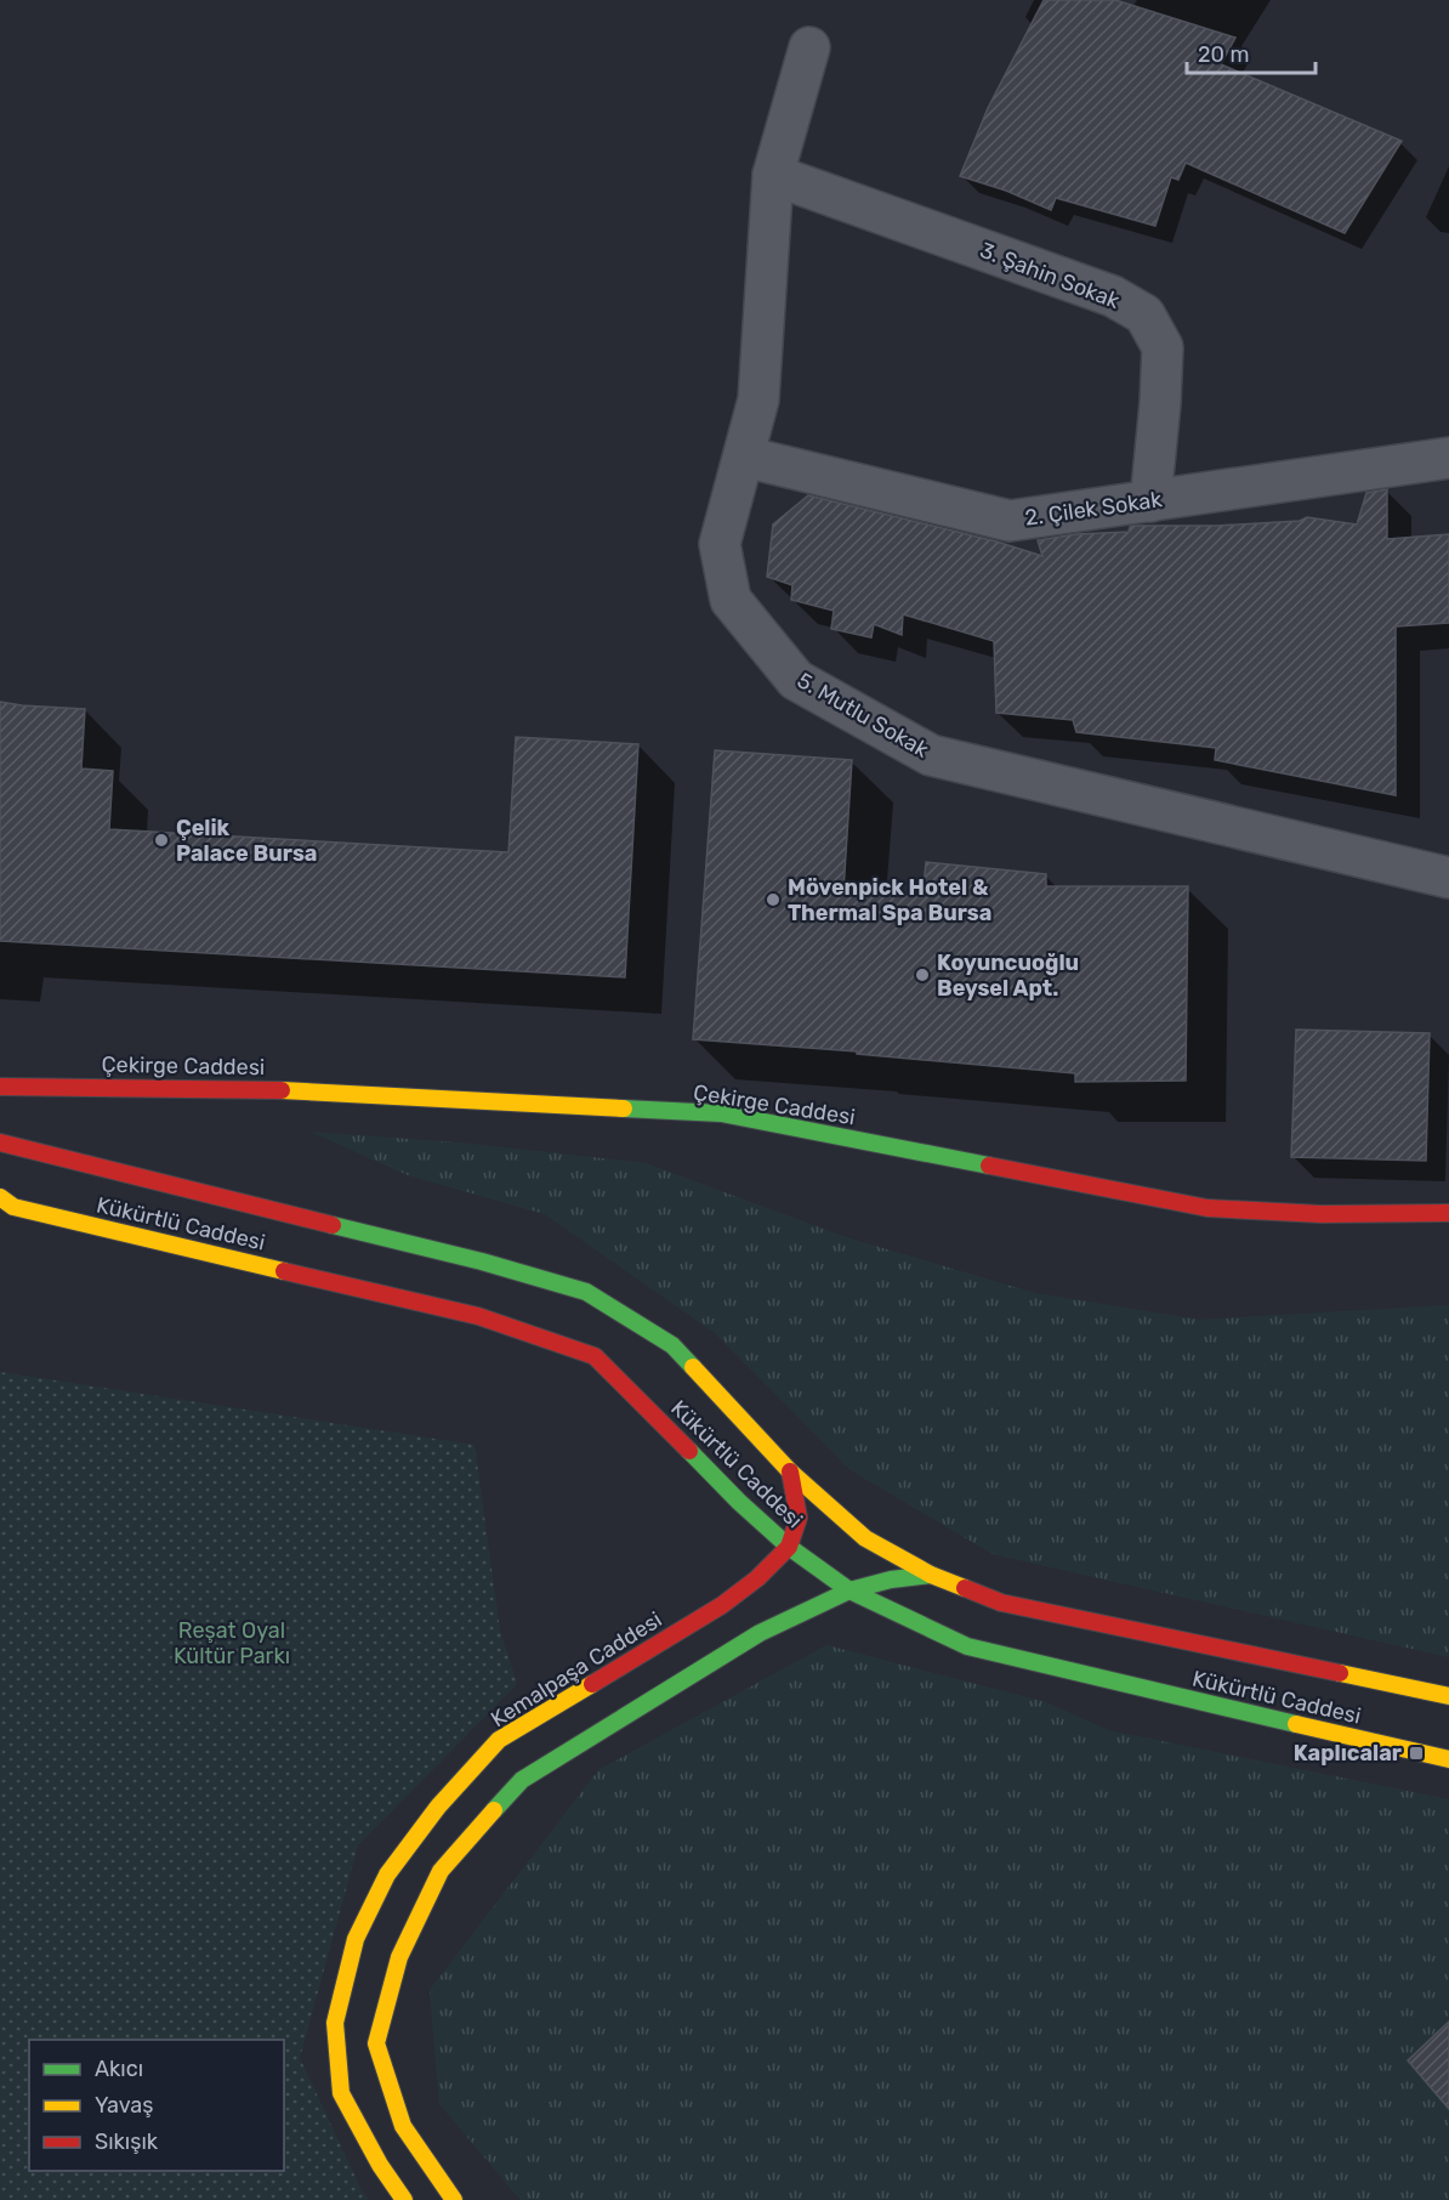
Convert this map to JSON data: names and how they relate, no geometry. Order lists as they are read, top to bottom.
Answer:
{
  "streets": {
    "main road": ["Çekirge Caddesi", "Kükürtlü Caddesi", "Kemalpaşa Caddesi"],
    "street": ["3. Şahin Sokak", "2. Çilek Sokak", "5. Mutlu Sokak"]
  },
  "crossings": [
    ["3. Şahin Sokak", "2. Çilek Sokak"],
    ["3. Şahin Sokak", "5. Mutlu Sokak"],
    ["2. Çilek Sokak", "5. Mutlu Sokak"],
    ["Kükürtlü Caddesi", "Kemalpaşa Caddesi"]
  ],
  "parks": ["Reşat Oyal Kültür Parkı"],
  "places": {
    "other": ["Çelik Palace Bursa", "Mövenpick Hotel & Thermal Spa Bursa", "Koyuncuoğlu Beysel Apt."],
    "transit": ["Kaplıcalar"]
  },
  "legend": ["Akıcı", "Yavaş", "Sıkışık"],
  "scale_bar": "20 m"
}
